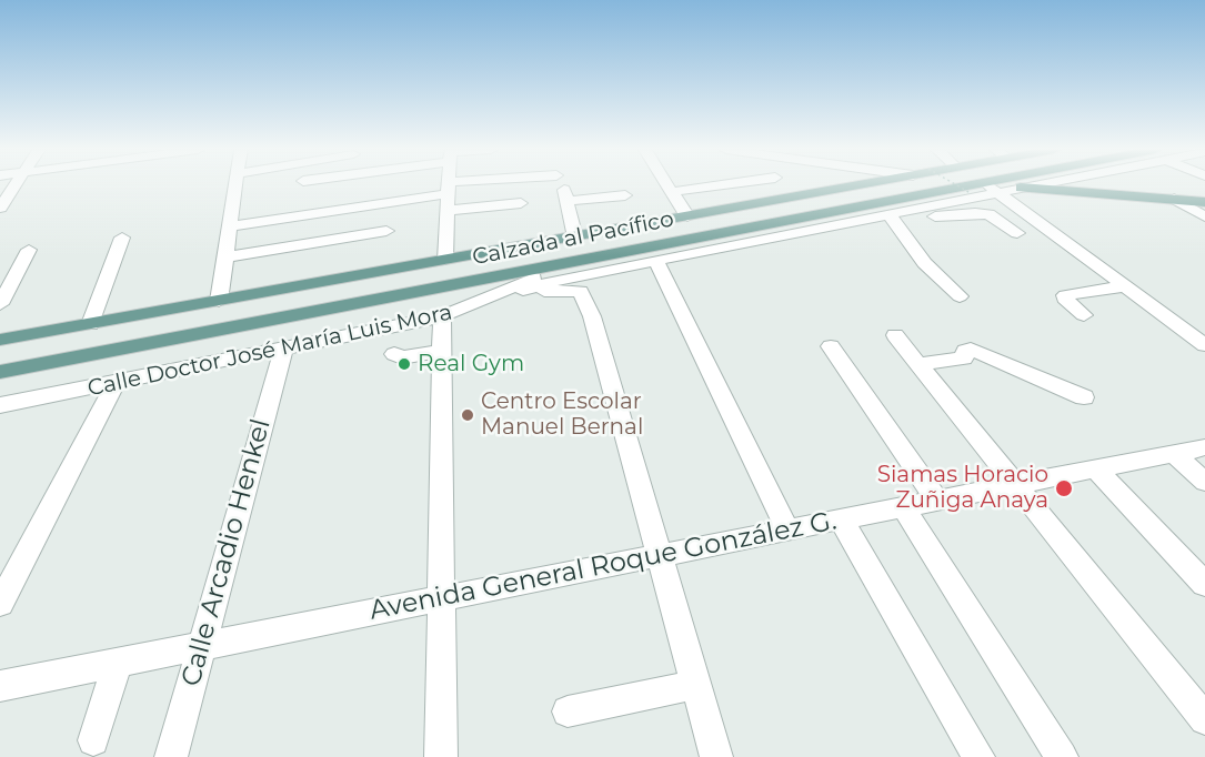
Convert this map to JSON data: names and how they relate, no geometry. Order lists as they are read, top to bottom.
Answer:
{
  "streets": {
    "main road": ["Calzada al Pacífico"],
    "street": ["Calle Doctor José María Luis Mora", "Calle Arcadio Henkel", "Avenida General Roque González G."]
  },
  "crossings": [
    ["Calzada al Pacífico", "Calle Doctor José María Luis Mora"],
    ["Calle Doctor José María Luis Mora", "Calle Arcadio Henkel"],
    ["Calle Arcadio Henkel", "Avenida General Roque González G."]
  ],
  "places": ["Real Gym", "Centro Escolar Manuel Bernal", "Siamas Horacio Zuñiga Anaya"]
}
